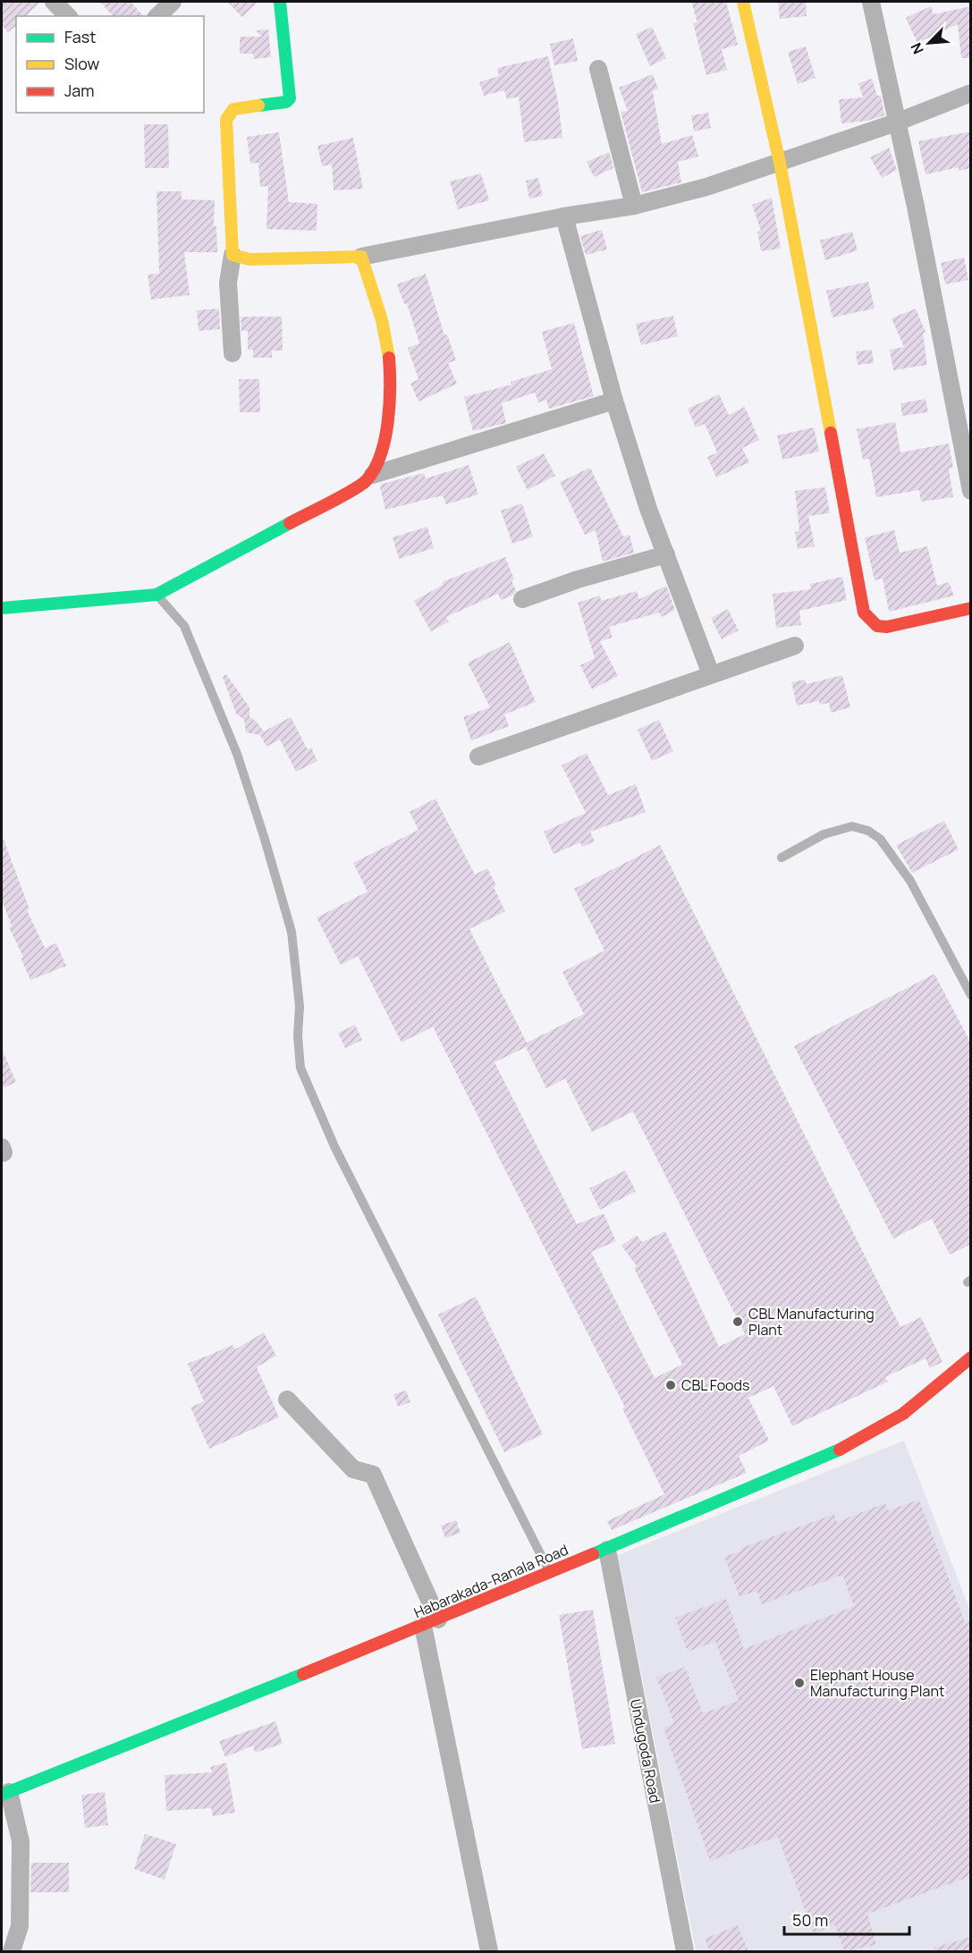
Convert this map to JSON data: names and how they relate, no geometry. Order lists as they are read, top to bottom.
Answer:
{
  "streets": {
    "street": ["Habarakada-Ranala Road", "Undugoda Road"]
  },
  "crossings": [
    ["Habarakada-Ranala Road", "Undugoda Road"]
  ],
  "places": ["CBL Manufacturing Plant", "CBL Foods", "Elephant House Manufacturing Plant"],
  "legend": ["Fast", "Slow", "Jam"],
  "scale_bar": "50 m",
  "north": "bottom left"
}
